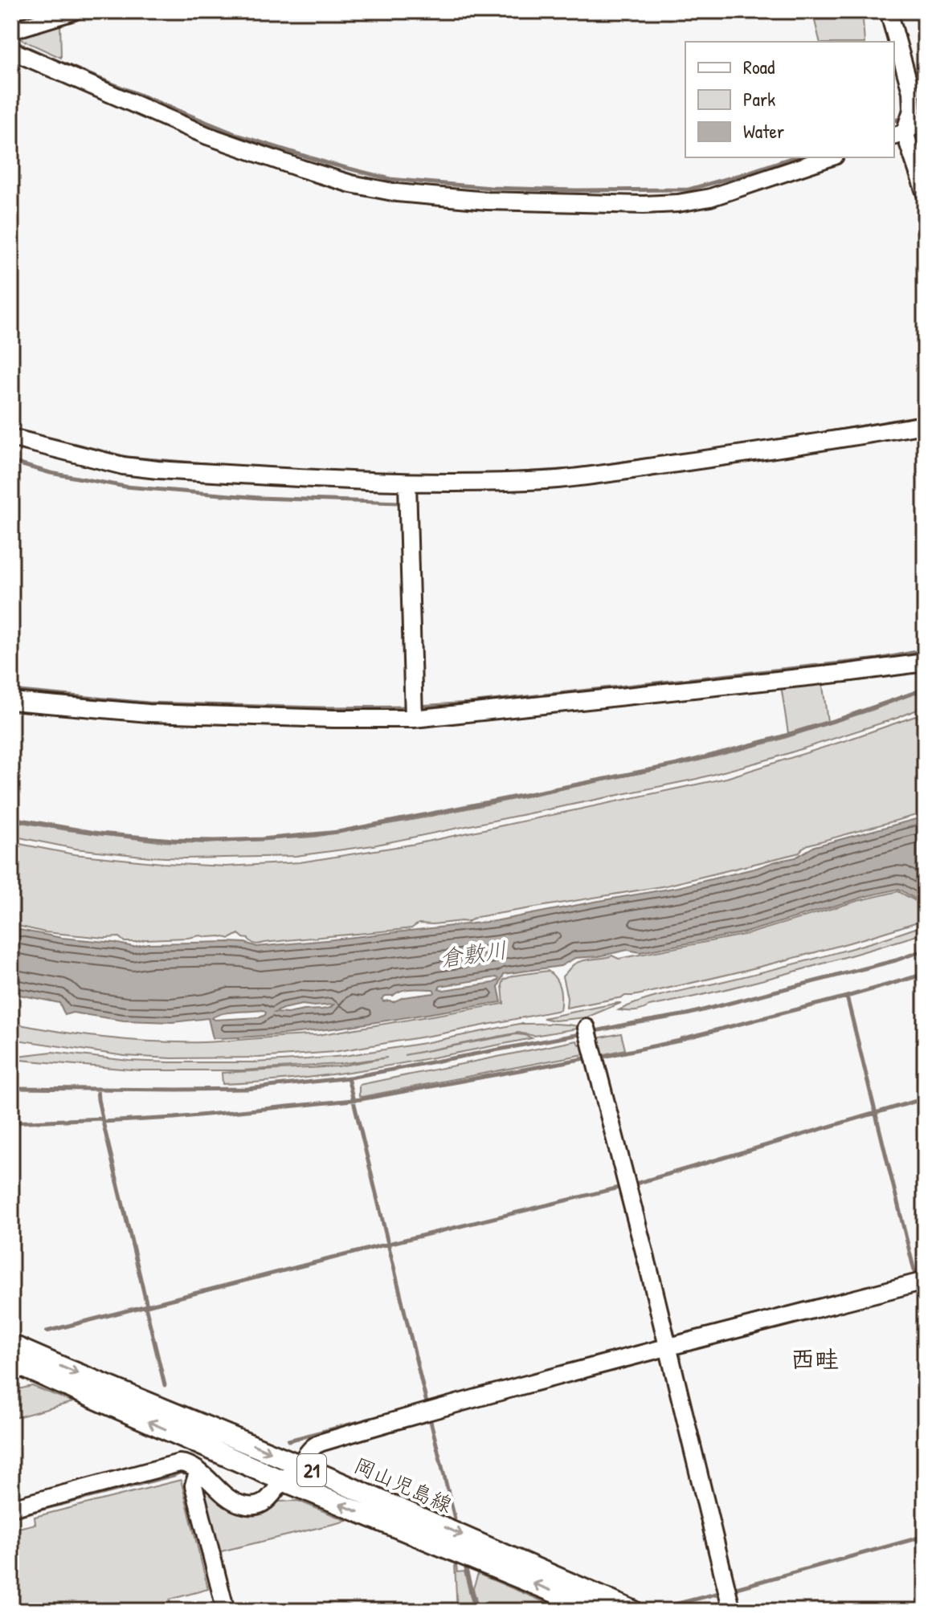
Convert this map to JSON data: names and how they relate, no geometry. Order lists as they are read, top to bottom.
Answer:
{
  "streets": {
    "main road": ["21", "岡山児島線"]
  },
  "districts": ["西畦"],
  "water": ["倉敷川"],
  "legend": ["Road", "Park", "Water"]
}
